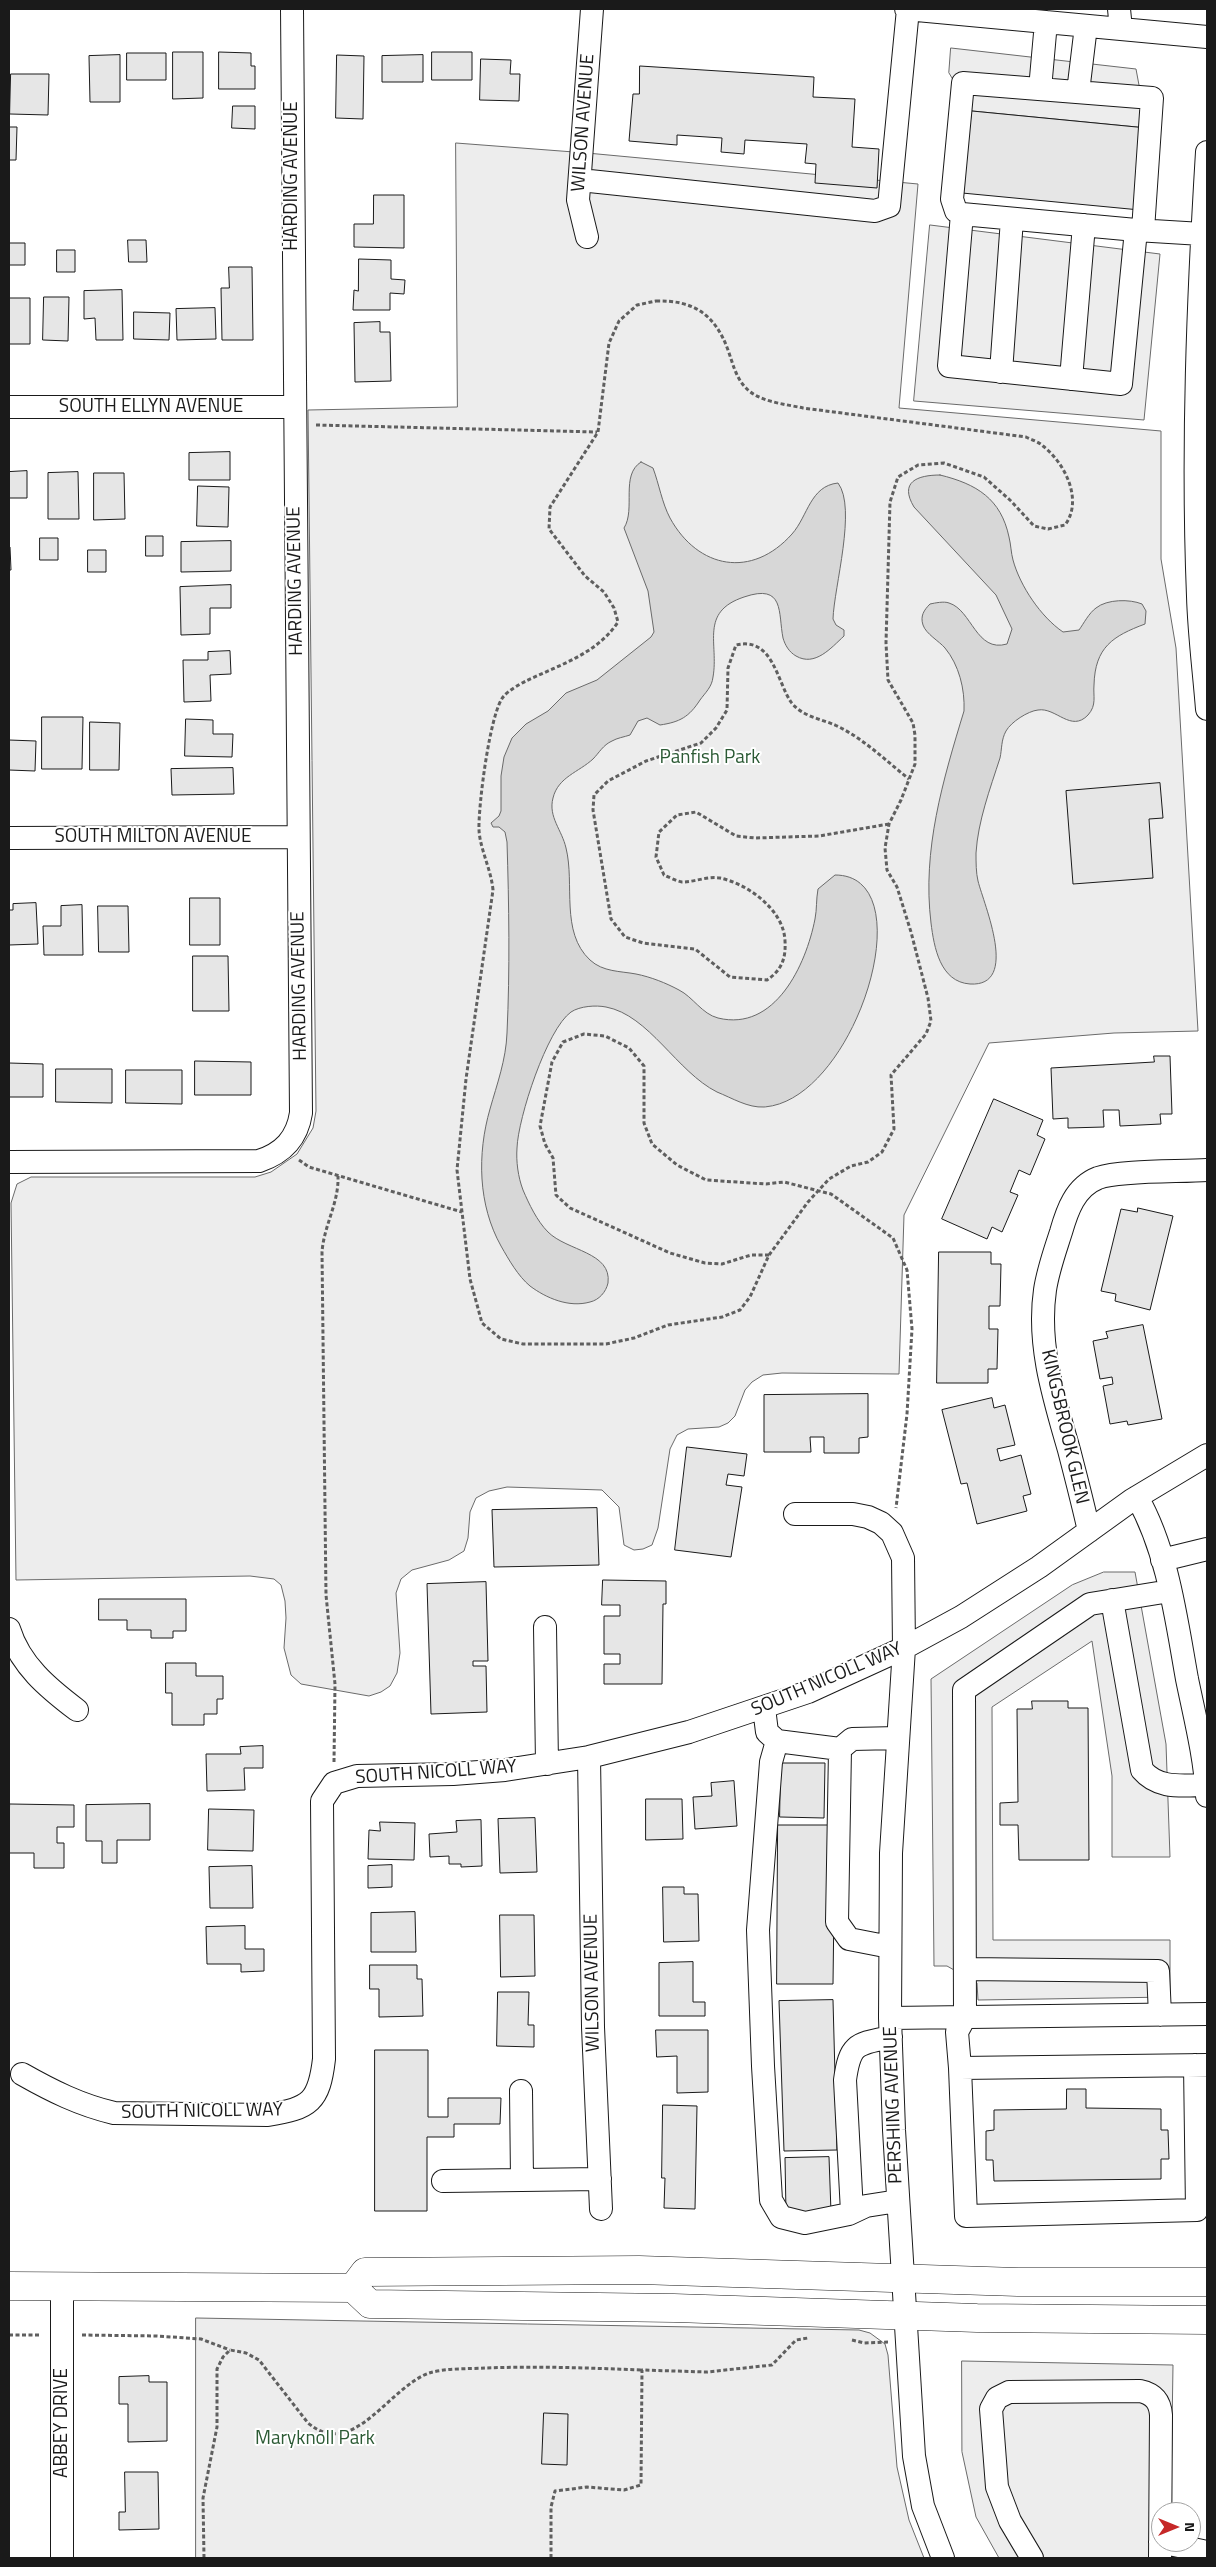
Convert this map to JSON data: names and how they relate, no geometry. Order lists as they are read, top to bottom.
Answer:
{
  "streets": {
    "street": [
      "WILSON AVENUE",
      "HARDING AVENUE",
      "SOUTH ELLYN AVENUE",
      "SOUTH MILTON AVENUE",
      "KINGSBROOK GLEN",
      "SOUTH NICOLL WAY",
      "PERSHING AVENUE",
      "ABBEY DRIVE"
    ]
  },
  "crossings": [
    ["WILSON AVENUE", "SOUTH NICOLL WAY"],
    ["HARDING AVENUE", "SOUTH ELLYN AVENUE"],
    ["HARDING AVENUE", "SOUTH MILTON AVENUE"],
    ["KINGSBROOK GLEN", "SOUTH NICOLL WAY"],
    ["SOUTH NICOLL WAY", "PERSHING AVENUE"]
  ],
  "parks": ["Panfish Park", "Maryknoll Park"],
  "north": "right"
}
